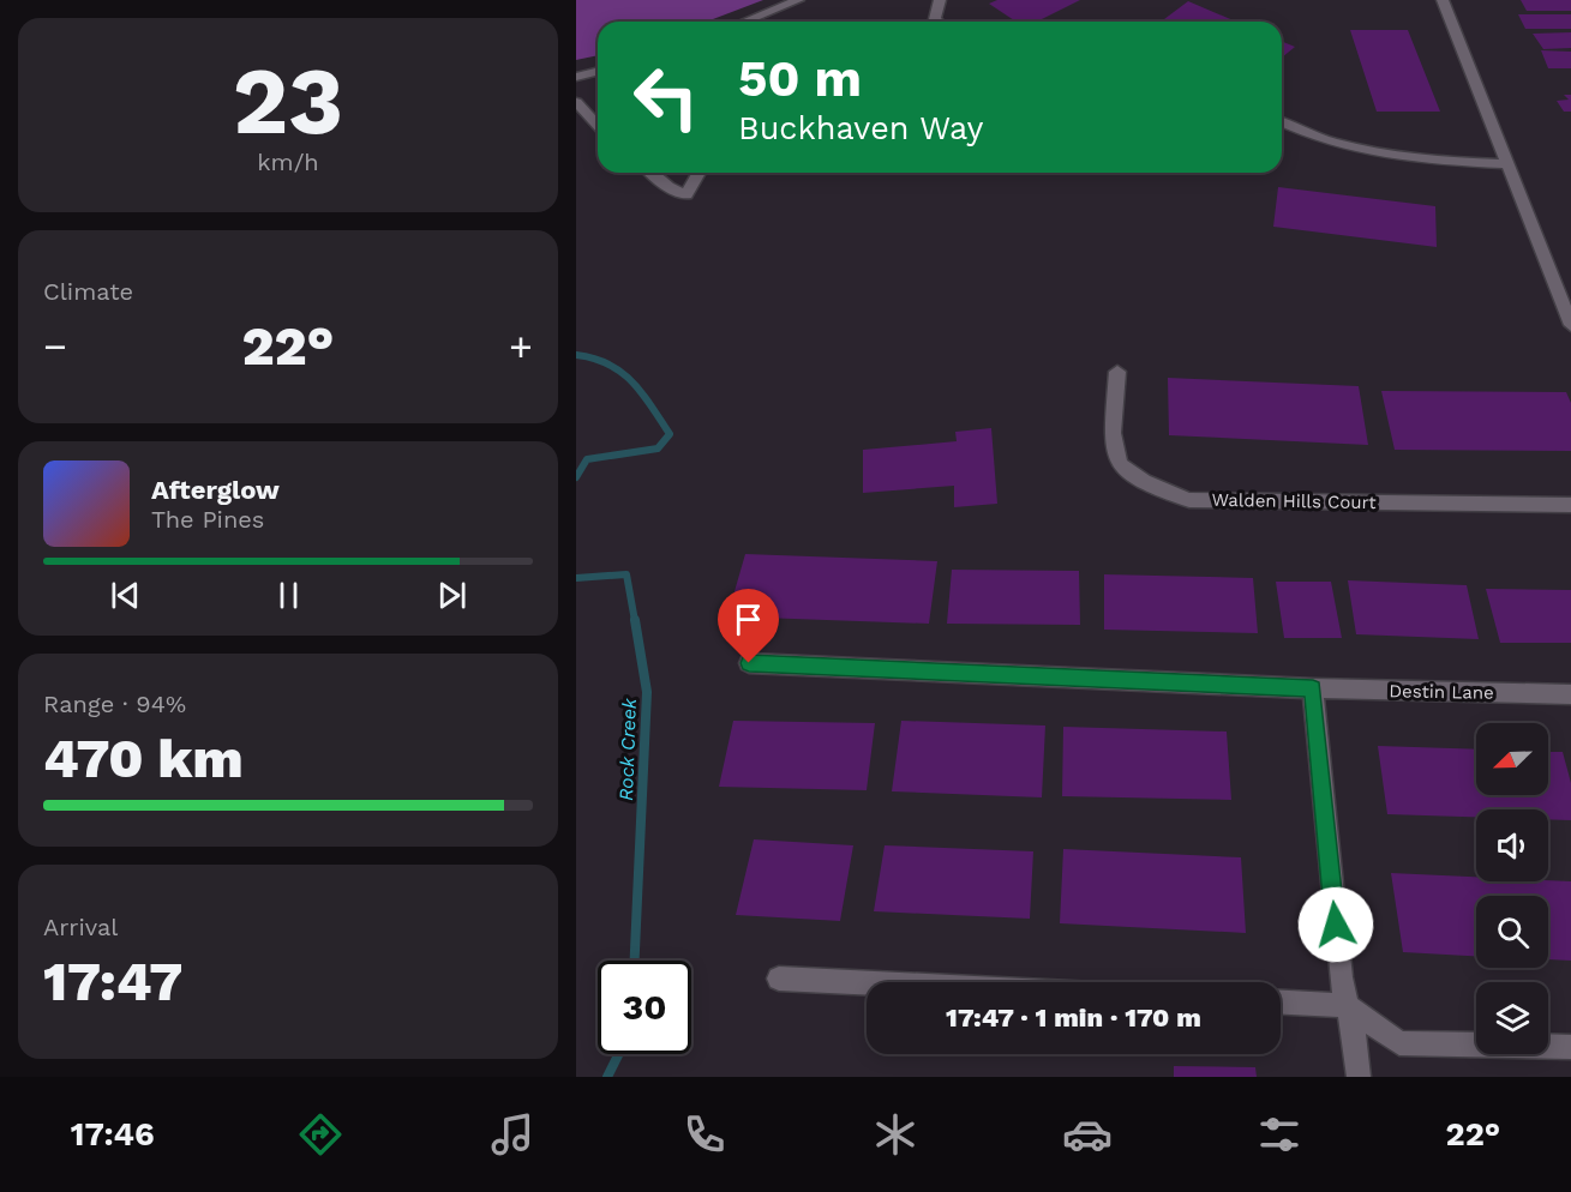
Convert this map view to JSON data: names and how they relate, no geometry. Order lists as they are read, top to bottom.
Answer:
{
  "streets": {
    "street": ["Walden Hills Court", "Destin Lane"]
  },
  "water": ["Rock Creek"],
  "north": "bottom left",
  "page": {
    "tile": [
      ["23", "km/h"],
      "Climate",
      ["Range · 94%", "470 km"],
      ["Arrival", "17:47"]
    ],
    "turn": ["50 m", "Buckhaven Way"],
    "heat": ["−", "22°", "+"],
    "song": ["Afterglow", "The Pines"],
    "limit": "30",
    "trip": "17:47 · 1 min · 170 m",
    "tabs": ["17:46", "22°"]
  }
}
